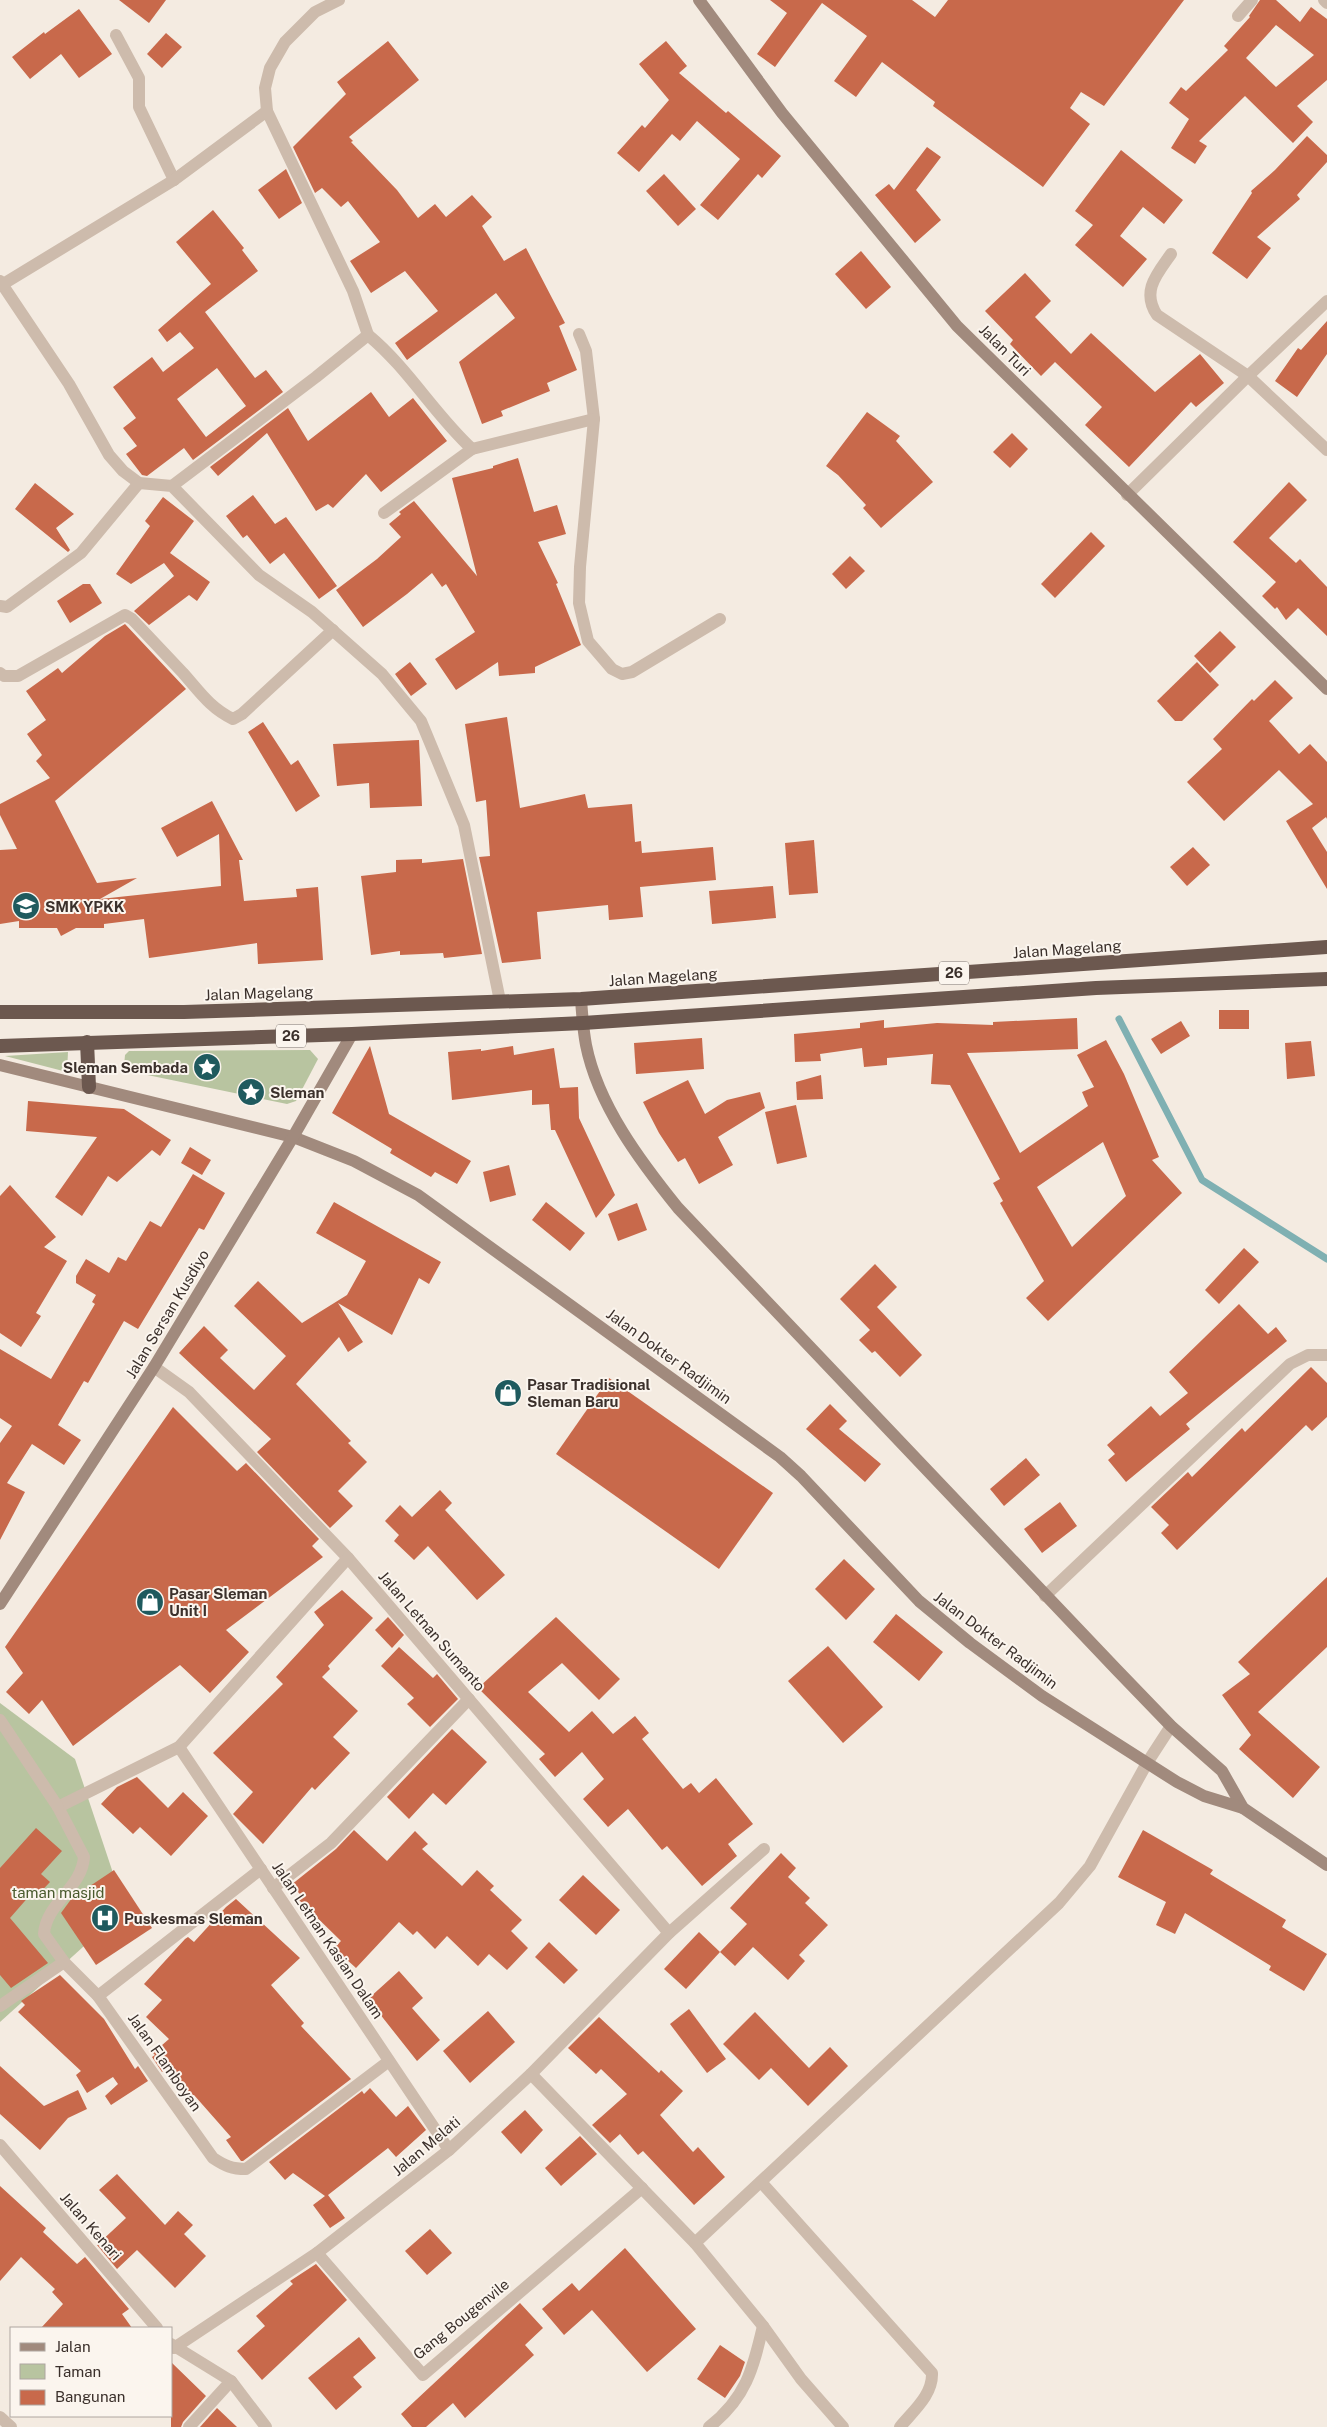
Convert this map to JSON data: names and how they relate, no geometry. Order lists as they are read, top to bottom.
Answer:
{
  "streets": {
    "highway": ["Jalan Magelang", "26"],
    "main road": ["Jalan Turi", "Jalan Sersan Kusdiyo", "Jalan Dokter Radjimin"],
    "street": [
      "Jalan Letnan Sumanto",
      "Jalan Letnan Kasian Dalam",
      "Jalan Flamboyan",
      "Jalan Melati",
      "Jalan Kenari",
      "Gang Bougenvile"
    ]
  },
  "crossings": [
    ["Jalan Magelang", "Jalan Dokter Radjimin"],
    ["26", "Jalan Sersan Kusdiyo"],
    ["26", "Jalan Dokter Radjimin"],
    ["Jalan Sersan Kusdiyo", "Jalan Dokter Radjimin"],
    ["Jalan Sersan Kusdiyo", "Jalan Letnan Sumanto"],
    ["Jalan Letnan Sumanto", "Jalan Melati"],
    ["Jalan Letnan Kasian Dalam", "Jalan Flamboyan"],
    ["Jalan Letnan Kasian Dalam", "Jalan Melati"],
    ["Jalan Melati", "Gang Bougenvile"]
  ],
  "parks": ["taman masjid"],
  "places": {
    "school or university": ["SMK YPKK"],
    "place": ["Sleman Sembada", "Sleman"],
    "shop": ["Pasar Tradisional Sleman Baru", "Pasar Sleman Unit I"],
    "hospital": ["Puskesmas Sleman"]
  },
  "legend": ["Jalan", "Taman", "Bangunan"]
}
